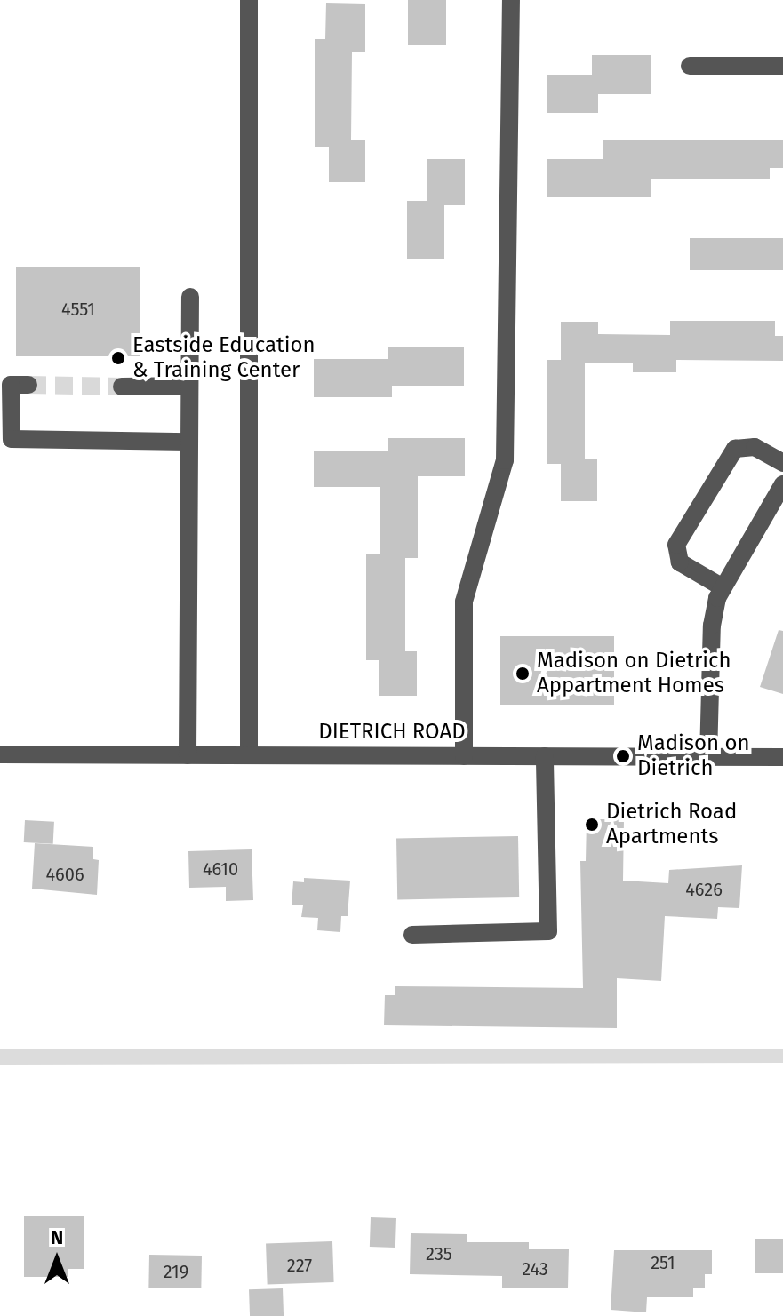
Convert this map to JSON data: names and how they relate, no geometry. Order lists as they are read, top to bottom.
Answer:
{
  "streets": {
    "street": ["DIETRICH ROAD"]
  },
  "places": [
    "Eastside Education & Training Center",
    "Madison on Dietrich Appartment Homes",
    "Madison on Dietrich",
    "Dietrich Road Apartments"
  ],
  "house_numbers": [
    "4551",
    "4610",
    "4606",
    "4626",
    "235",
    "251",
    "227",
    "243",
    "219"
  ],
  "north": "top"
}
